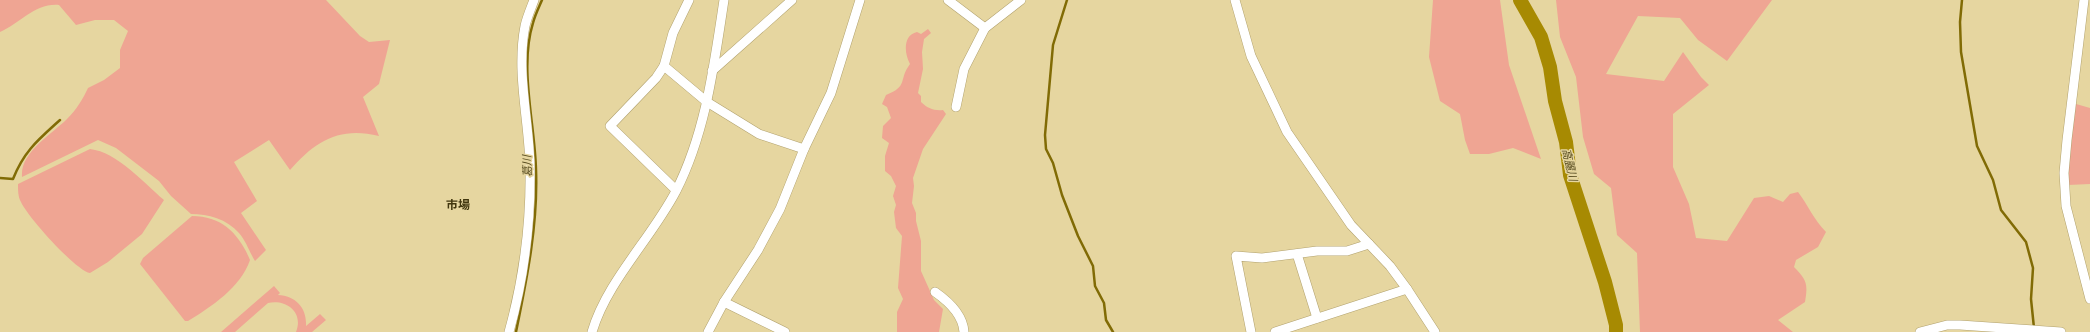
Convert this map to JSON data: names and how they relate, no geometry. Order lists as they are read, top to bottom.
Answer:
{
  "districts": ["市場"],
  "water": ["高麗川", "葛川"]
}
